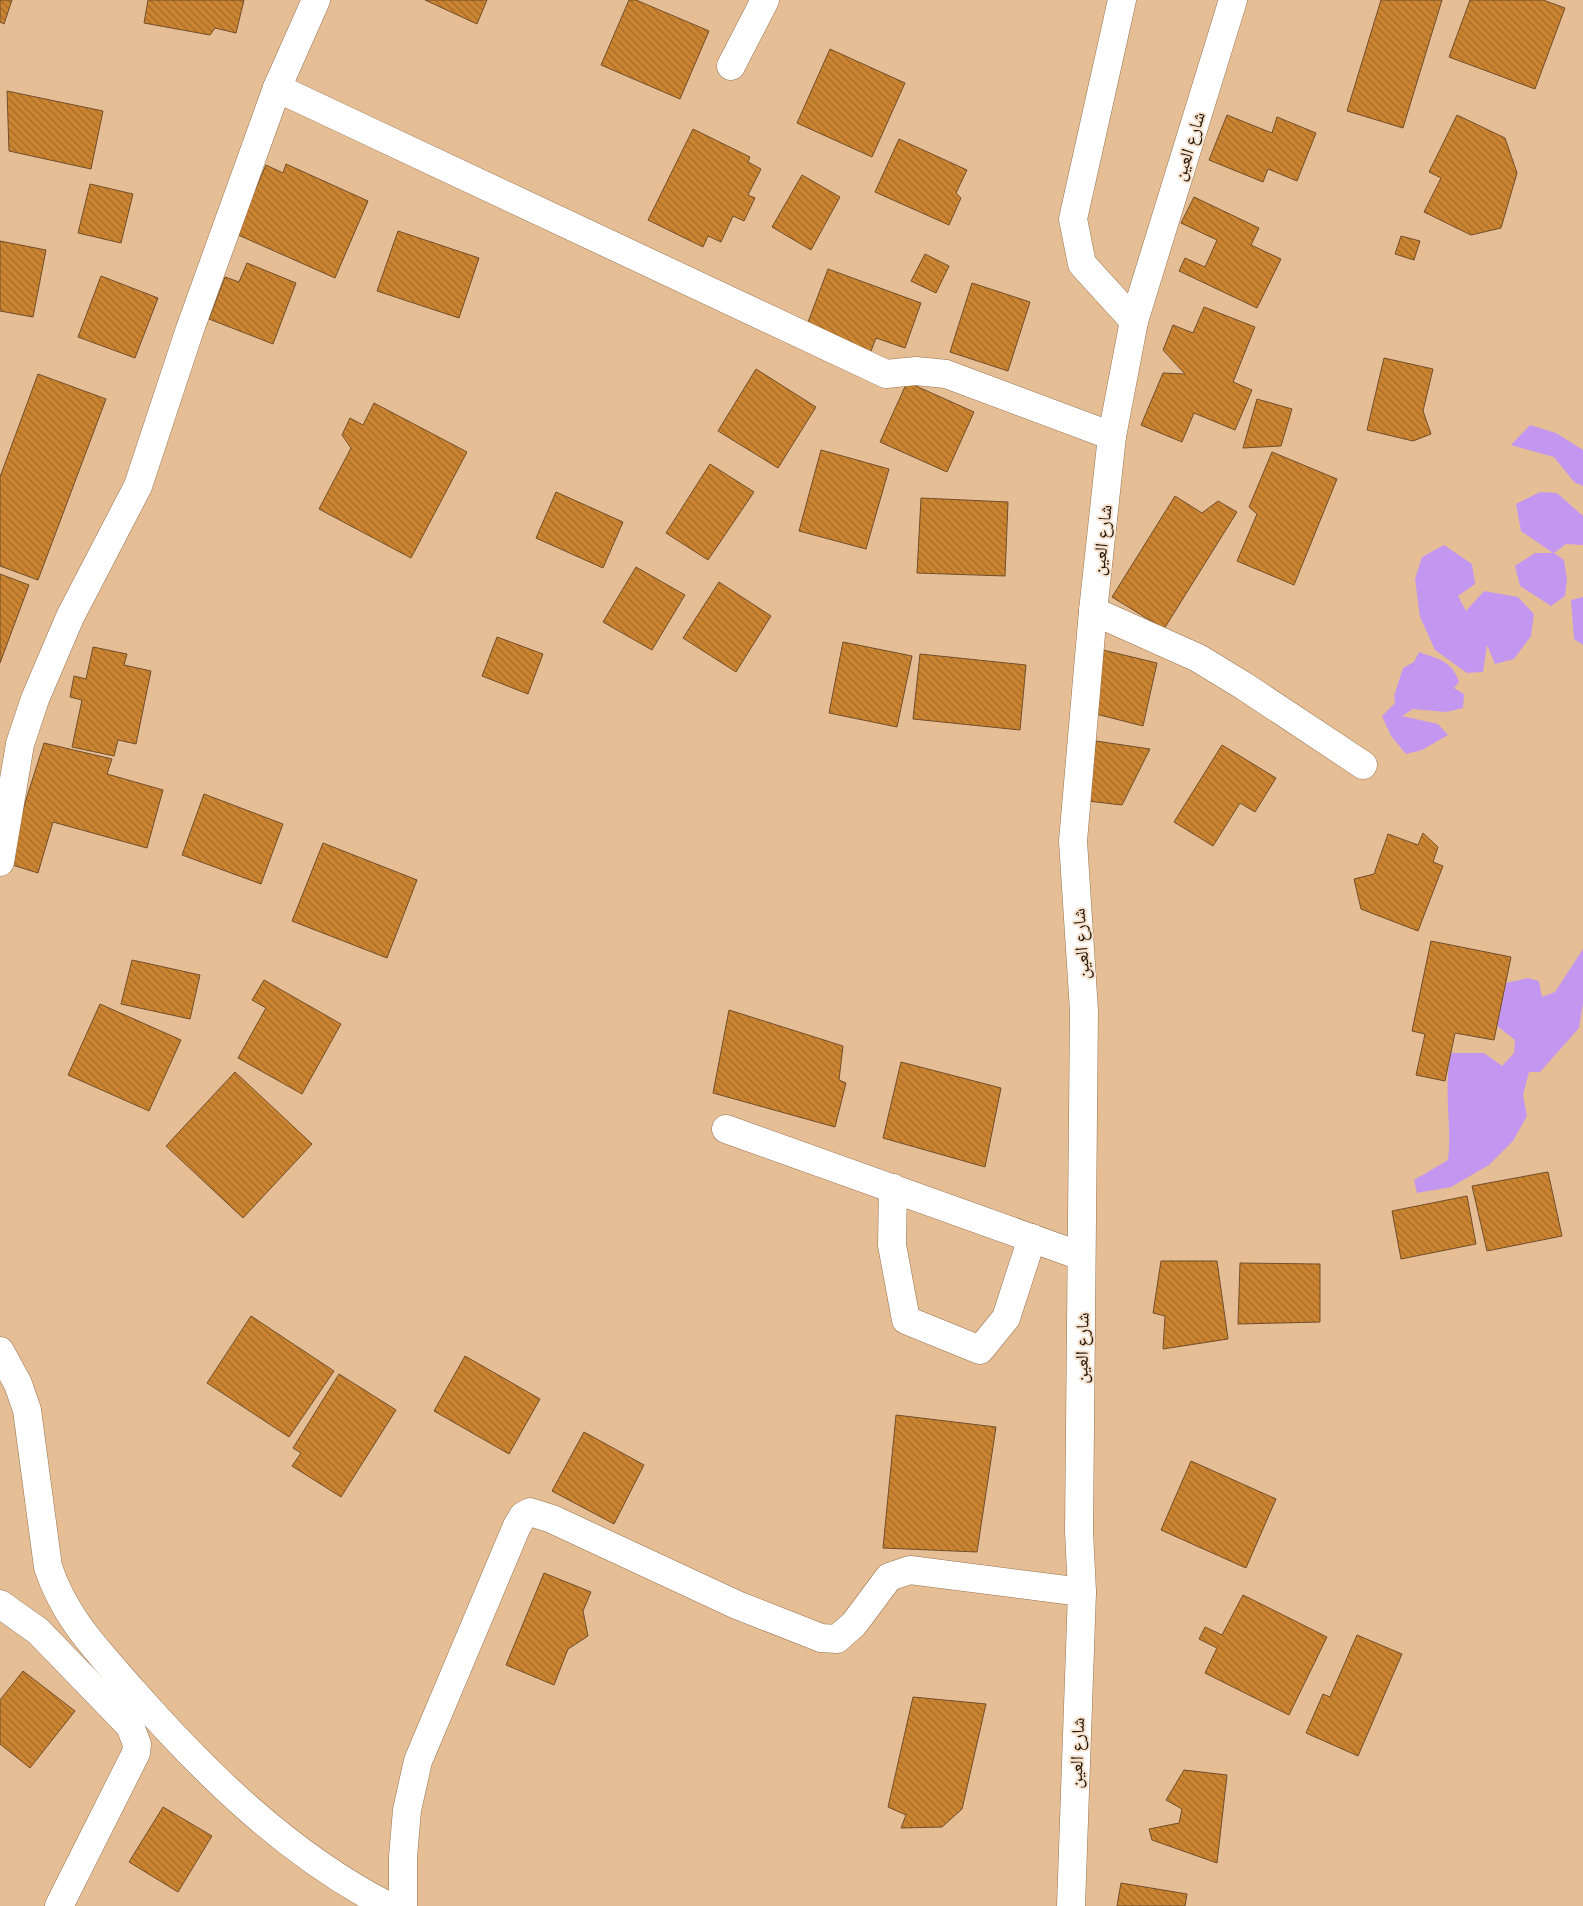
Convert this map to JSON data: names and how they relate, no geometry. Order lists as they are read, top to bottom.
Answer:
{
  "streets": {
    "street": ["شارع العين"]
  }
}
